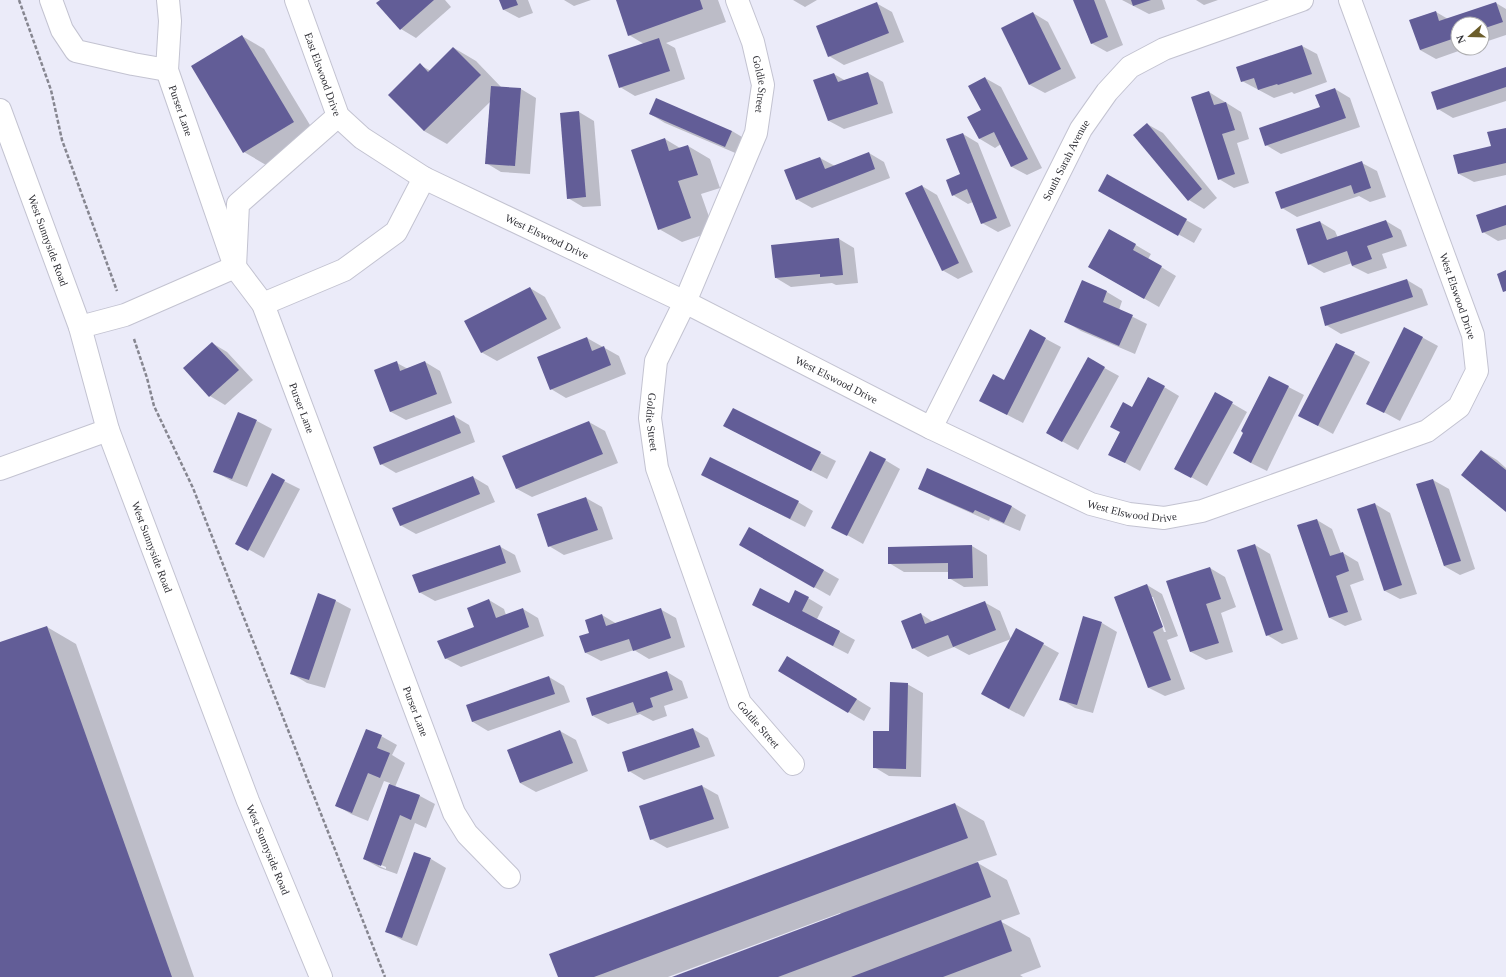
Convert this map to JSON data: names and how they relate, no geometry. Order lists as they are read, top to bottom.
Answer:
{
  "streets": {
    "street": [
      "East Elswood Drive",
      "Goldie Street",
      "Purser Lane",
      "South Sarah Avenue",
      "West Elswood Drive",
      "West Sunnyside Road"
    ]
  },
  "crossings": [
    ["East Elswood Drive", "West Elswood Drive"],
    ["Goldie Street", "West Elswood Drive"],
    ["South Sarah Avenue", "West Elswood Drive"]
  ],
  "north": "left"
}
